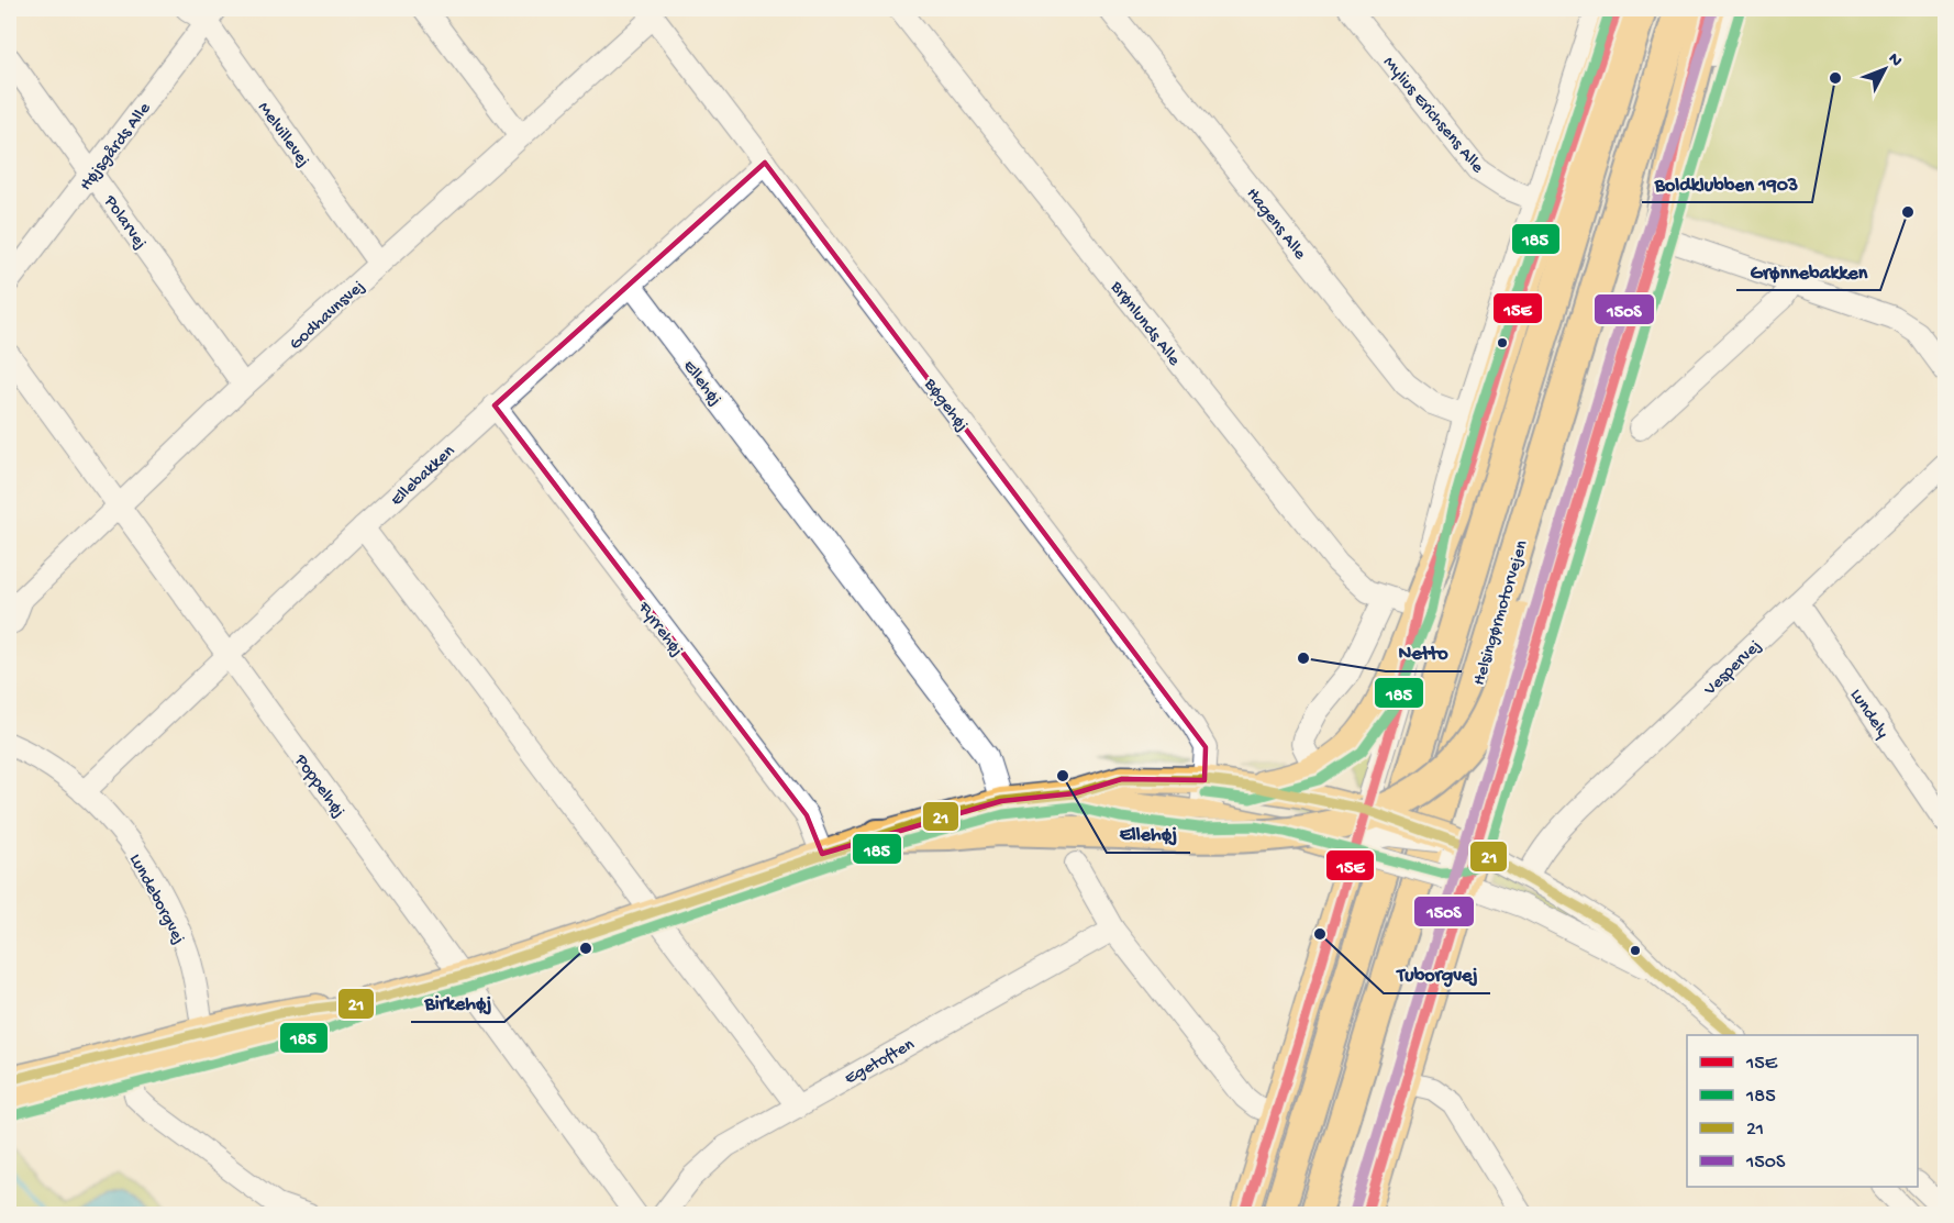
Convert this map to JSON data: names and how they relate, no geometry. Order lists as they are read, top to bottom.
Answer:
{
  "streets": {
    "highway": ["Helsingørmotorvejen"],
    "street": [
      "Mylius Erichsens Alle",
      "Melvillevej",
      "Højsgårds Alle",
      "Polarvej",
      "Hagens Alle",
      "Godhavnsvej",
      "Brønlunds Alle",
      "Ellehøj",
      "Bøgehøj",
      "Ellebakken",
      "Fyrrehøj",
      "Vespervej",
      "Lundely",
      "Poppelhøj",
      "Lundeborgvej",
      "Egetoften"
    ]
  },
  "crossings": [
    ["Melvillevej", "Højsgårds Alle"],
    ["Melvillevej", "Godhavnsvej"],
    ["Højsgårds Alle", "Polarvej"],
    ["Polarvej", "Godhavnsvej"],
    ["Godhavnsvej", "Bøgehøj"],
    ["Godhavnsvej", "Poppelhøj"],
    ["Ellehøj", "Ellebakken"],
    ["Bøgehøj", "Ellebakken"],
    ["Ellebakken", "Fyrrehøj"],
    ["Ellebakken", "Poppelhøj"],
    ["Ellebakken", "Lundeborgvej"],
    ["Vespervej", "Lundely"]
  ],
  "places": [
    "Boldklubben 1903",
    "Grønnebakken",
    "Netto",
    "Ellehøj",
    "Tuborgvej",
    "Birkehøj"
  ],
  "lines": [
    "transit line 15E",
    "transit line 150S",
    "transit line 185",
    "transit line 21"
  ],
  "legend": [
    "15E",
    "185",
    "21",
    "150S"
  ],
  "north": "top right"
}
